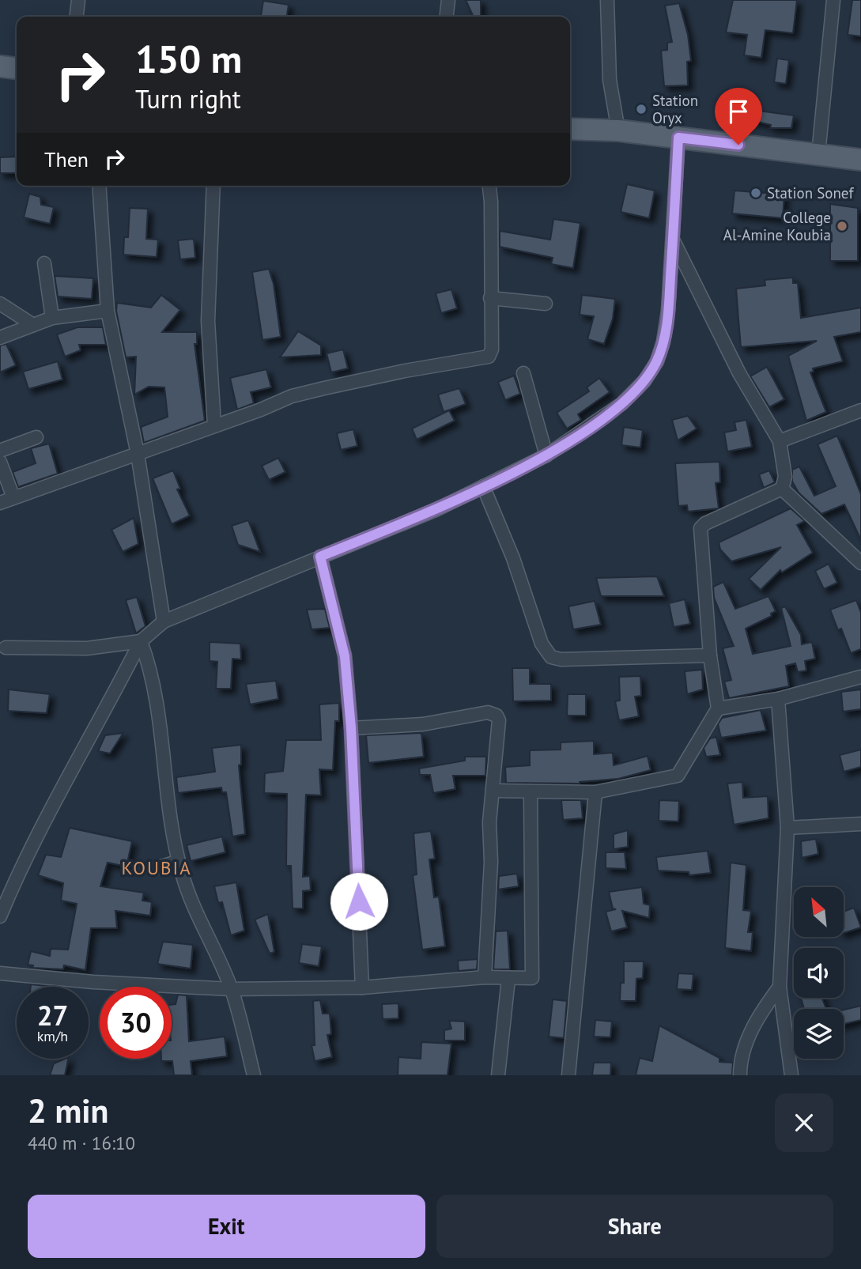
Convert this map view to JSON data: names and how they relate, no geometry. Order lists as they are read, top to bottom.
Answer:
{
  "districts": ["KOUBIA"],
  "places": ["Station Oryx", "Station Sonef", "College Al-Amine Koubia"],
  "north": "top left",
  "page": {
    "turn": ["150 m", "Turn right"],
    "then": "Then",
    "speed": "27 km/h",
    "limit": "30",
    "heading": ["2 min", "440 m · 16:10"],
    "buttons": ["Exit", "Share"]
  }
}
